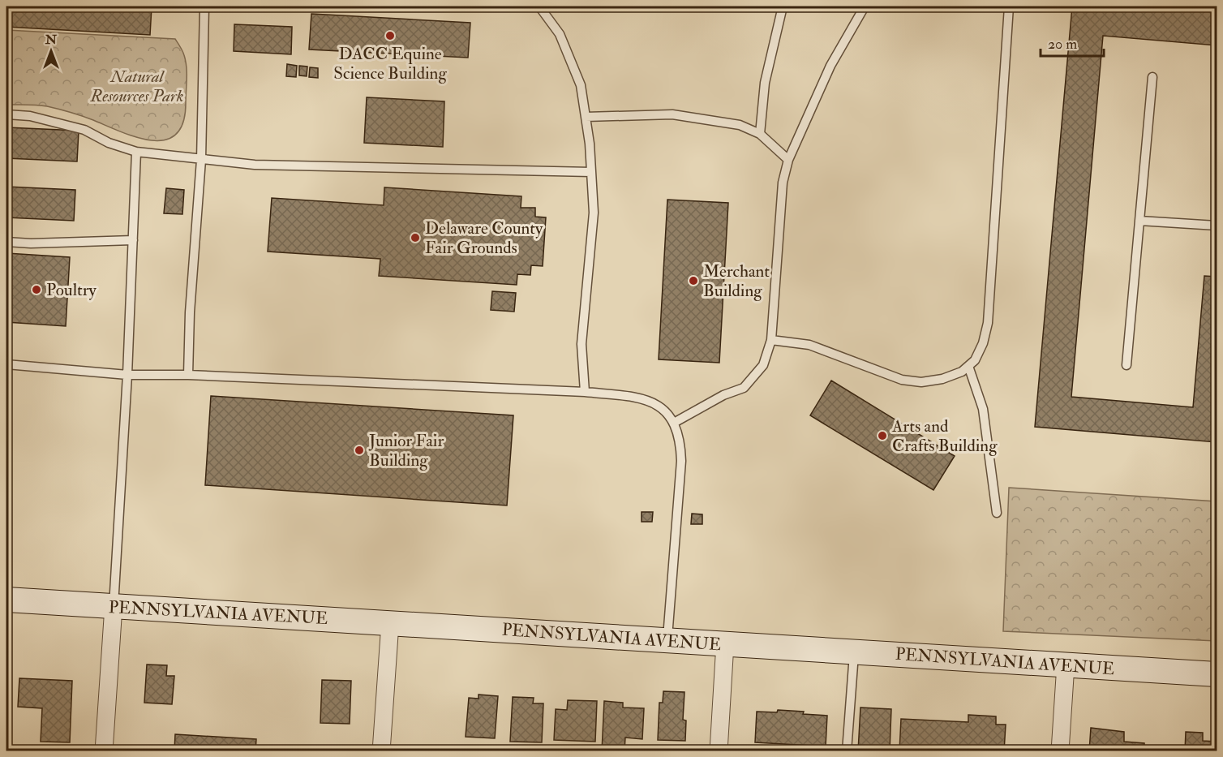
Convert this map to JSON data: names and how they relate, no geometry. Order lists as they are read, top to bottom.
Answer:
{
  "streets": {
    "street": ["PENNSYLVANIA AVENUE"]
  },
  "parks": ["Natural Resources Park"],
  "places": [
    "DACC Equine Science Building",
    "Delaware County Fair Grounds",
    "Merchant Building",
    "Poultry",
    "Arts and Crafts Building",
    "Junior Fair Building"
  ],
  "scale_bar": "20 m",
  "north": "top"
}
